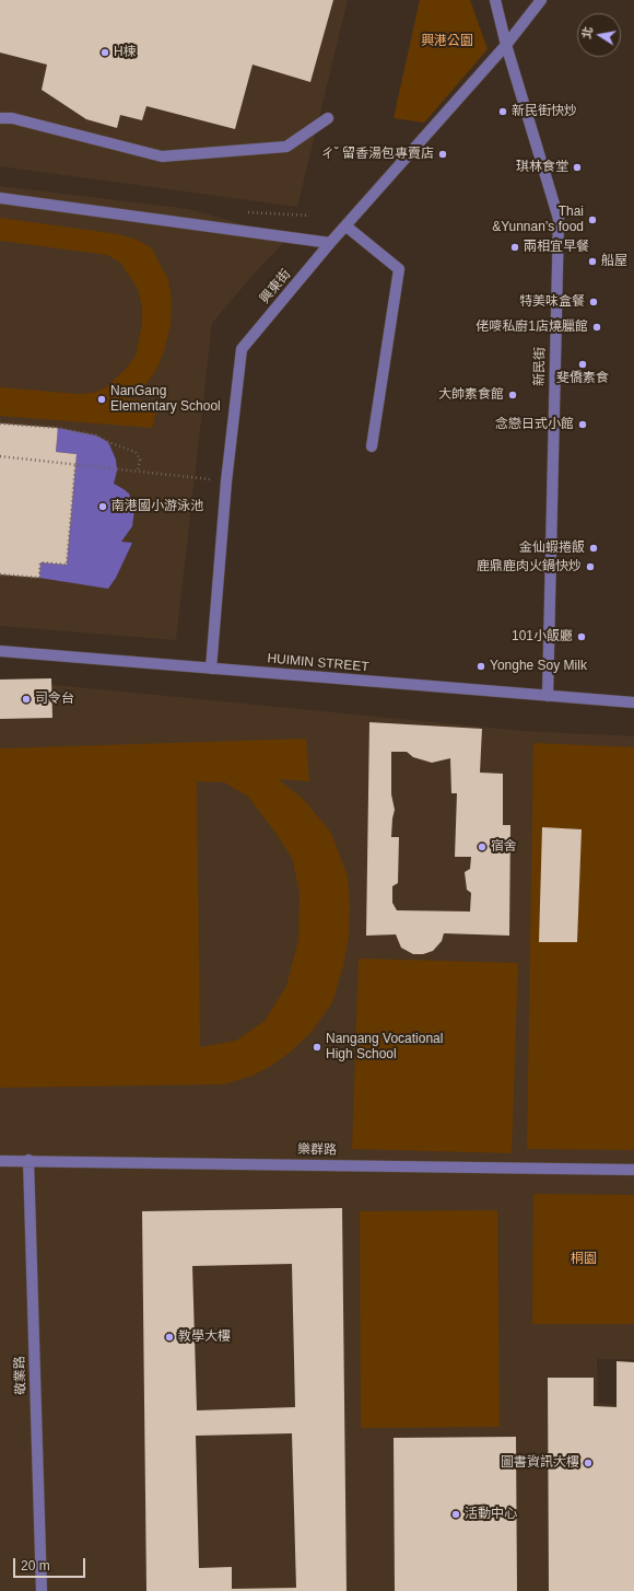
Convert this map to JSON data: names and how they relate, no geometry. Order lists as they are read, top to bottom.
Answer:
{
  "streets": {
    "street": [
      "興東街",
      "新民街",
      "HUIMIN STREET",
      "樂群路",
      "敬業路"
    ]
  },
  "crossings": [
    ["興東街", "新民街"],
    ["興東街", "HUIMIN STREET"],
    ["新民街", "HUIMIN STREET"],
    ["樂群路", "敬業路"]
  ],
  "parks": ["興港公園", "桐園"],
  "places": [
    "H棟",
    "新民街快炒",
    "ㄔˇ 留香湯包專賣店",
    "琪林食堂",
    "Thai &Yunnan’s food",
    "兩相宜早餐",
    "船屋",
    "特美味盒餐",
    "佬嘜私廚1店燒臘館",
    "斐僑素食",
    "大帥素食館",
    "NanGang Elementary School",
    "念戀日式小館",
    "南港國小游泳池",
    "金仙蝦捲飯",
    "鹿鼎鹿肉火鍋快炒",
    "101小飯廳",
    "Yonghe Soy Milk",
    "司令台",
    "宿舍",
    "Nangang Vocational High School",
    "教學大樓",
    "圖書資訊大樓",
    "活動中心"
  ],
  "scale_bar": "20 m",
  "north": "left"
}
